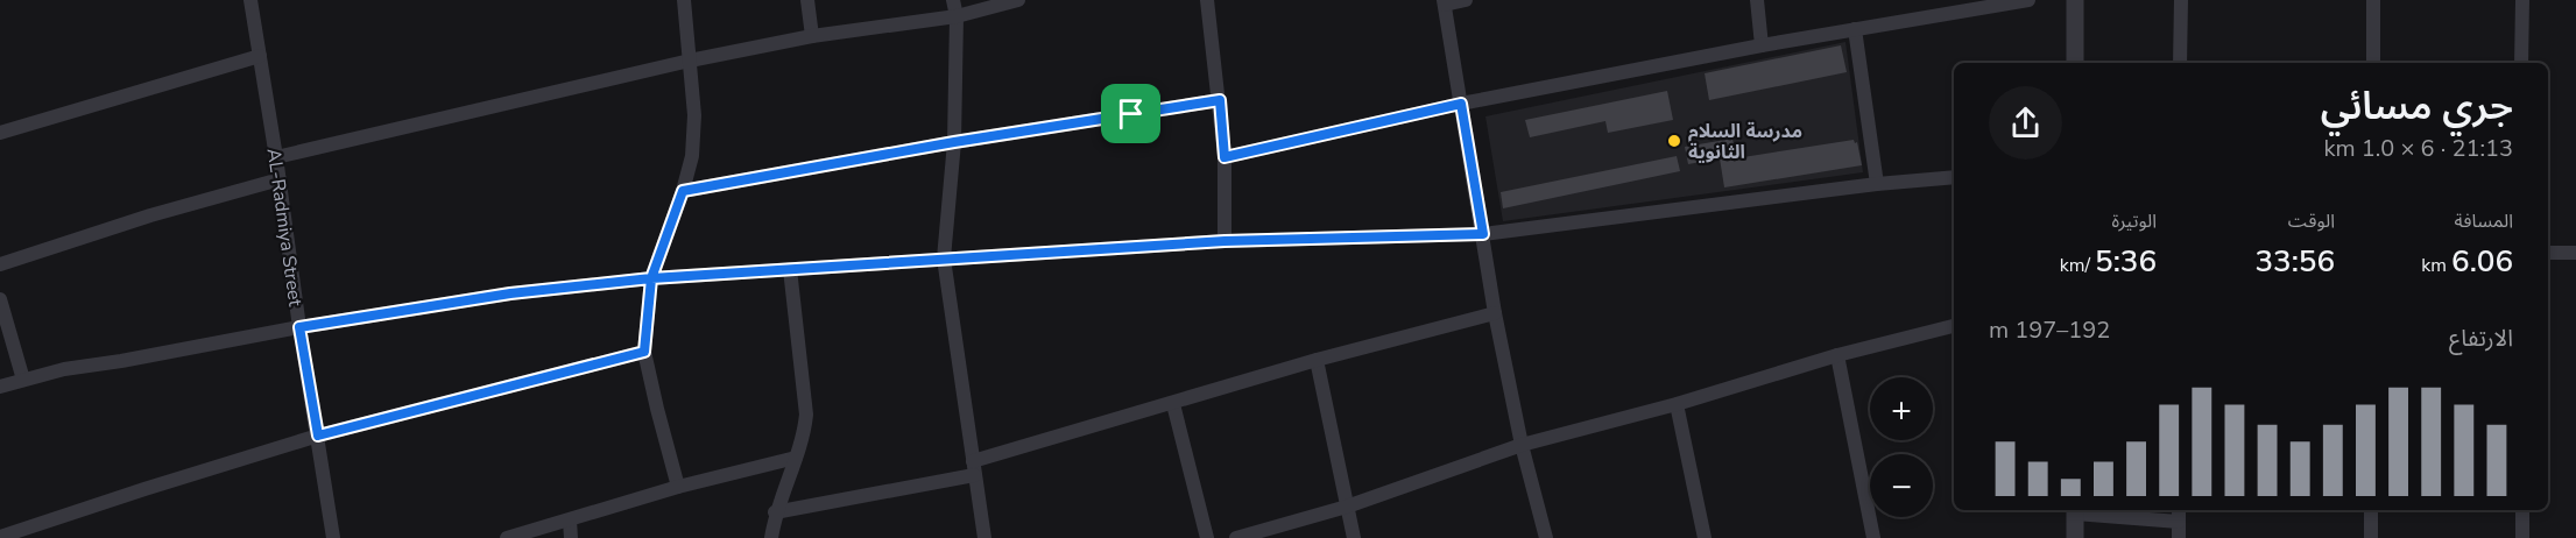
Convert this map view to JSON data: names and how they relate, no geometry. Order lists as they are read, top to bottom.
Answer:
{
  "streets": {
    "street": ["AL-Radmiya Street"]
  },
  "places": ["مدرسة السلام الثانوية"],
  "page": {
    "heading": ["جري مسائي", "21:13 · 6 × 1.0 km"],
    "stats": [
      ["المسافة", "6.06 km"],
      ["الوقت", "33:56"],
      ["الوتيرة", "5:36 /km"]
    ],
    "chart": ["الارتفاع", "192–197 m"],
    "map_buttons": ["+", "−"]
  }
}
